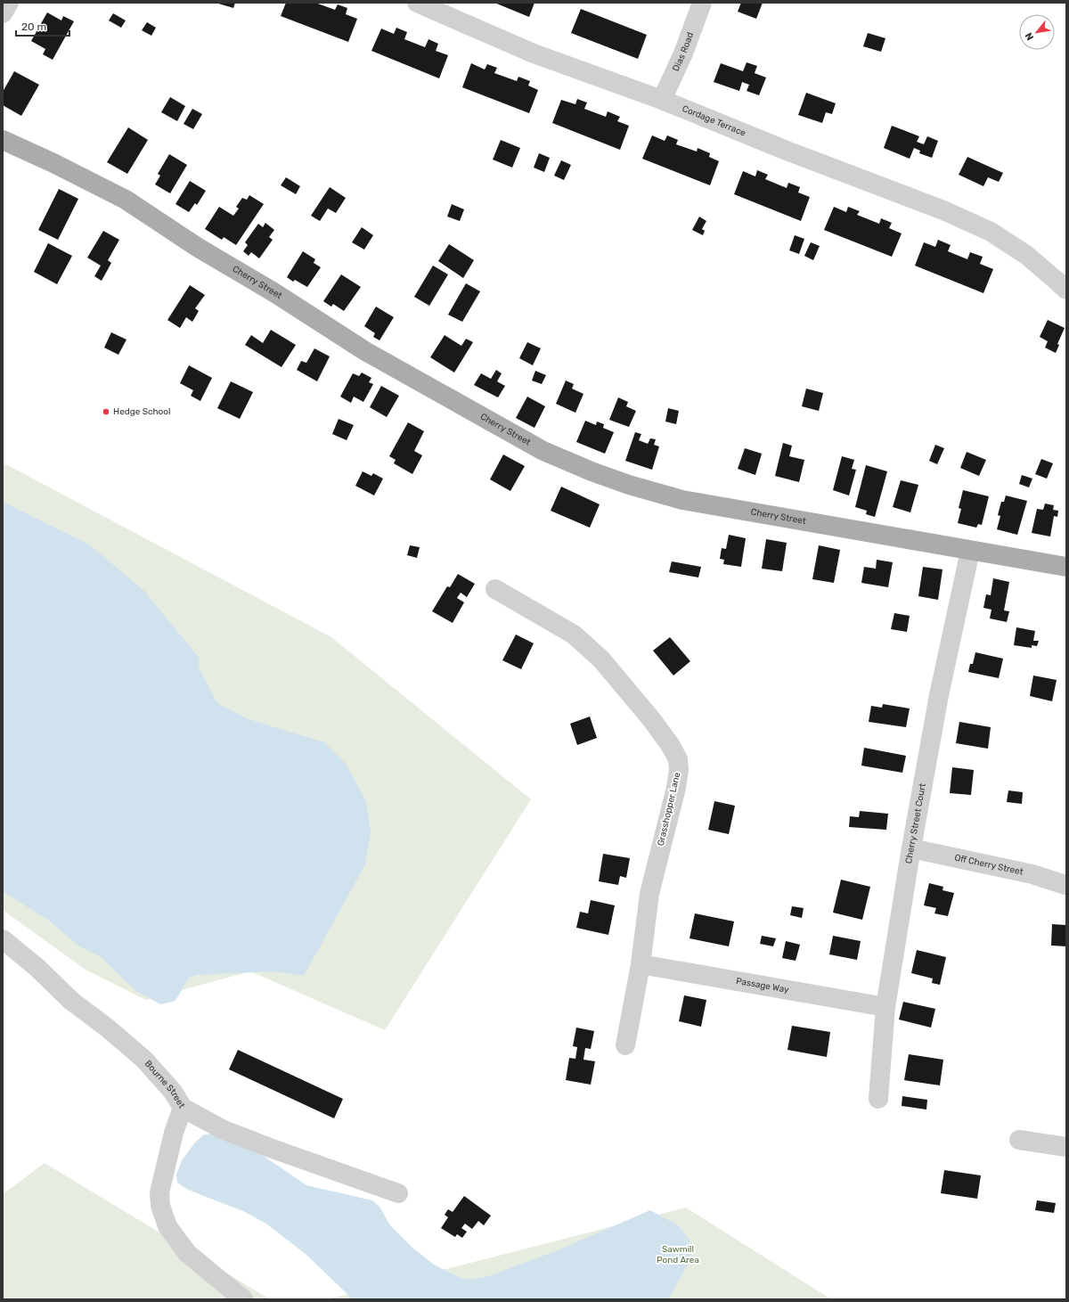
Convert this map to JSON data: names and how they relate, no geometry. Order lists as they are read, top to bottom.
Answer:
{
  "streets": {
    "main road": ["Cherry Street"],
    "street": [
      "Dias Road",
      "Cordage Terrace",
      "Grasshopper Lane",
      "Cherry Street Court",
      "Off Cherry Street",
      "Passage Way",
      "Bourne Street"
    ]
  },
  "crossings": [
    ["Dias Road", "Cordage Terrace"],
    ["Cherry Street", "Cherry Street Court"],
    ["Grasshopper Lane", "Passage Way"],
    ["Cherry Street Court", "Off Cherry Street"],
    ["Cherry Street Court", "Passage Way"]
  ],
  "parks": ["Sawmill Pond Area"],
  "places": ["Hedge School"],
  "scale_bar": "20 m",
  "north": "bottom left"
}
